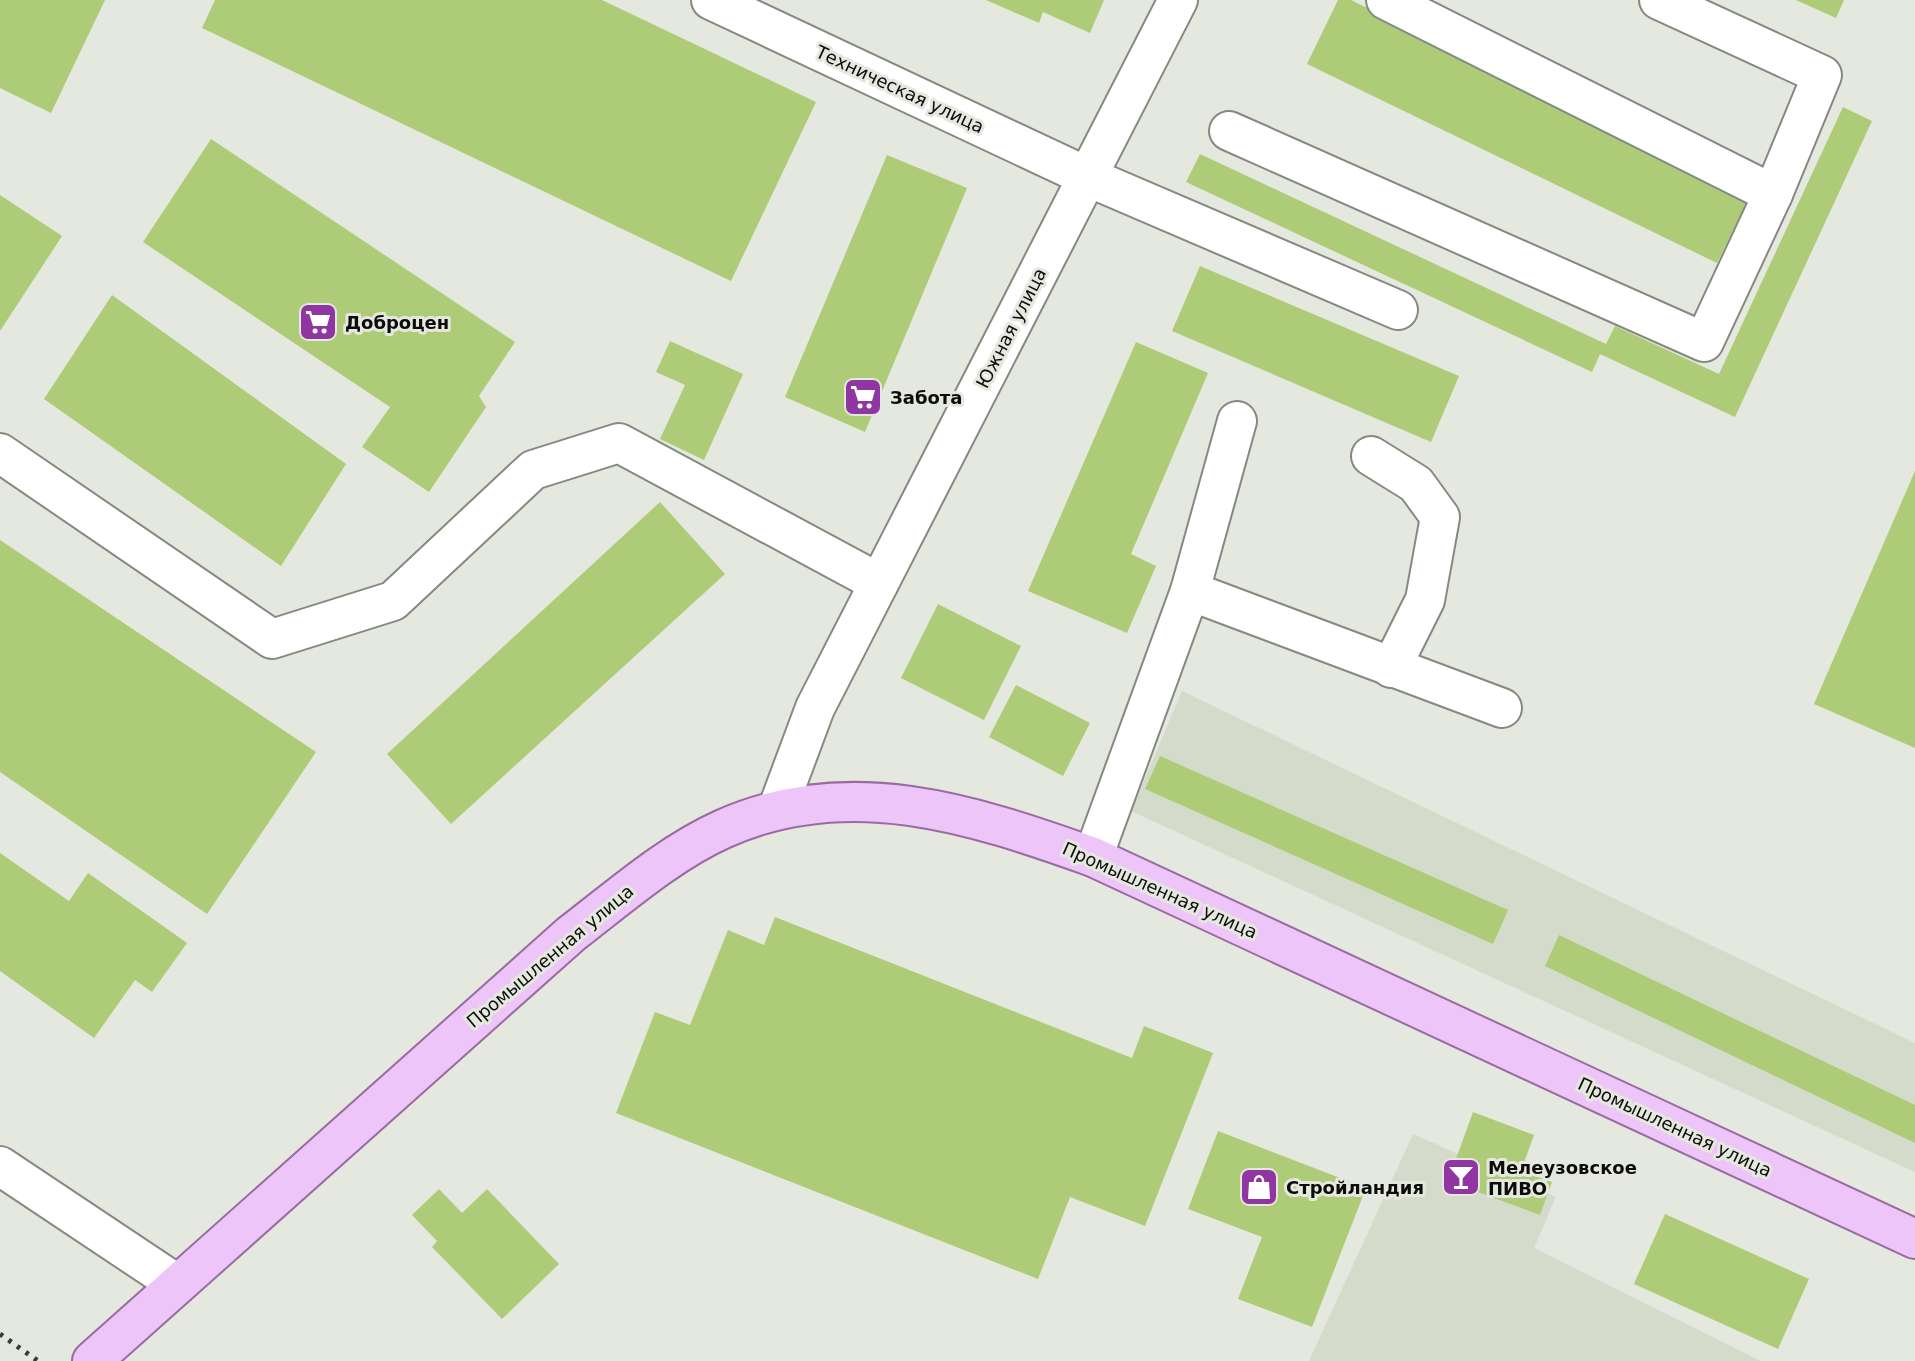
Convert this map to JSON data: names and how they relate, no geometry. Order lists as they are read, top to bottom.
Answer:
{
  "streets": {
    "main road": ["Промышленная улица"],
    "street": ["Техническая улица", "Южная улица"]
  },
  "crossings": [
    ["Техническая улица", "Южная улица"],
    ["Южная улица", "Промышленная улица"]
  ],
  "places": {
    "supermarket": ["Доброцен", "Забота"],
    "bar": ["Мелеузовское ПИВО"],
    "shop": ["Стройландия"]
  }
}
